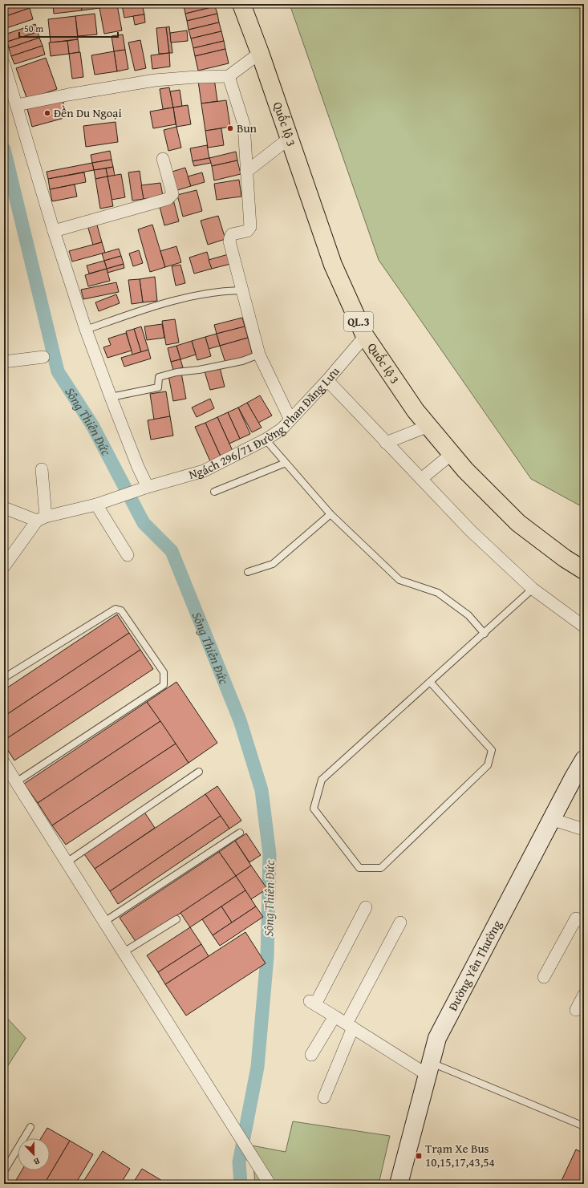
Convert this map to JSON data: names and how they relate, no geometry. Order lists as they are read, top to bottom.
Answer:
{
  "streets": {
    "highway": ["Quốc lộ 3", "QL.3"],
    "main road": ["Đường Yên Thường"],
    "street": ["Ngách 296/71 Đường Phan Đăng Lưu"]
  },
  "crossings": [
    ["Quốc lộ 3", "Ngách 296/71 Đường Phan Đăng Lưu"]
  ],
  "water": ["Sông Thiên Đức"],
  "places": {
    "other": ["Đền Du Ngoại", "Bun"],
    "transit": ["Trạm Xe Bus 10,15,17,43,54"]
  },
  "scale_bar": "50 m",
  "north": "bottom"
}
